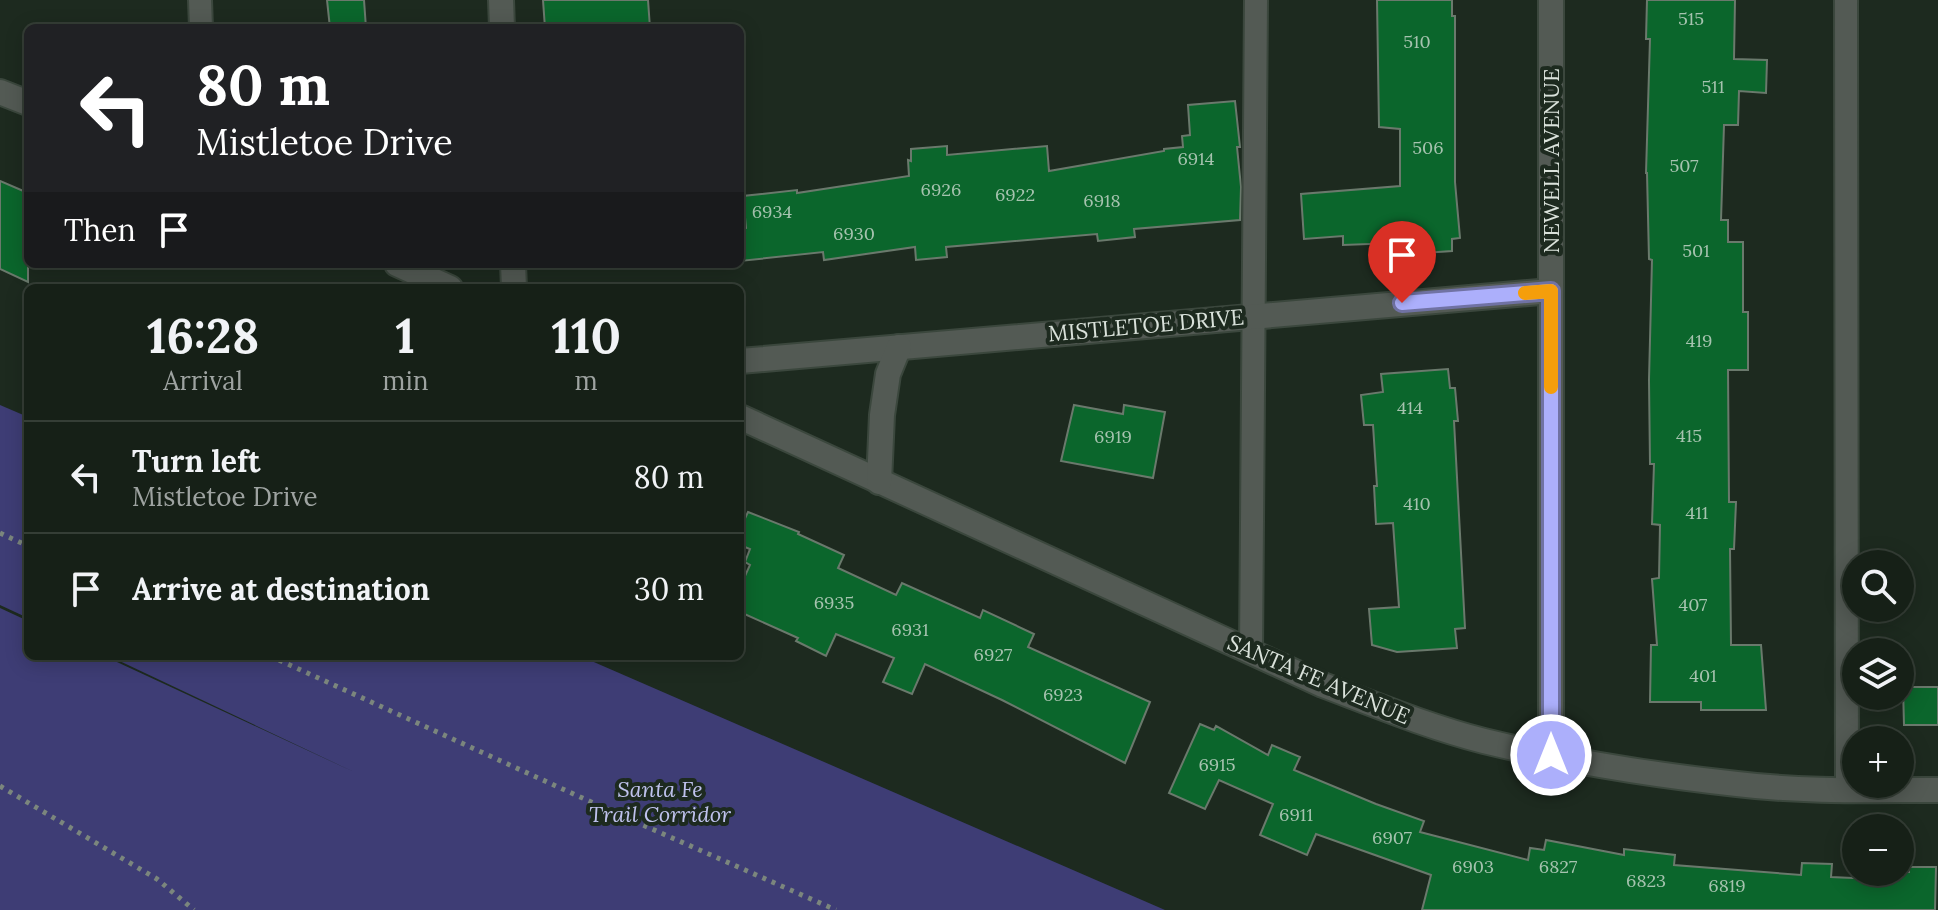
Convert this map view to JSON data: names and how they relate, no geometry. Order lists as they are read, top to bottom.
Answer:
{
  "streets": {
    "street": ["NEWELL AVENUE", "MISTLETOE DRIVE", "SANTA FE AVENUE"]
  },
  "crossings": [
    ["NEWELL AVENUE", "MISTLETOE DRIVE"],
    ["NEWELL AVENUE", "SANTA FE AVENUE"]
  ],
  "parks": ["Santa Fe Trail Corridor"],
  "house_numbers": [
    "515",
    "510",
    "511",
    "506",
    "6914",
    "507",
    "6926",
    "6922",
    "6918",
    "6934",
    "6930",
    "501",
    "419",
    "414",
    "415",
    "6919",
    "410",
    "411",
    "6935",
    "407",
    "6931",
    "6927",
    "401",
    "6923",
    "6915",
    "6911",
    "6907",
    "6903",
    "6827",
    "6823",
    "6819"
  ],
  "page": {
    "turn": ["80 m", "Mistletoe Drive"],
    "then": "Then",
    "eta": [
      "16:28",
      "Arrival",
      "1",
      "min",
      "110",
      "m"
    ],
    "list": [
      {
        "name": "Turn left",
        "note": "Mistletoe Drive",
        "value": "80 m"
      },
      {
        "name": "Arrive at destination",
        "value": "30 m"
      }
    ],
    "map_buttons": ["+", "−"]
  }
}
